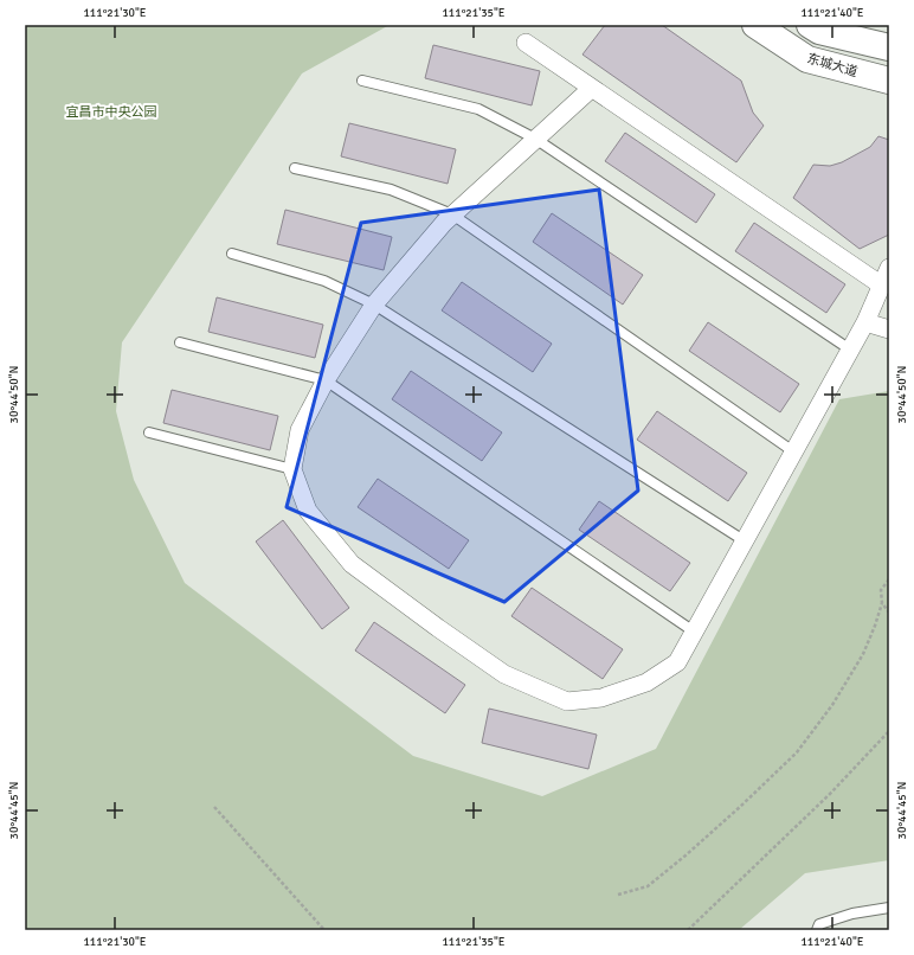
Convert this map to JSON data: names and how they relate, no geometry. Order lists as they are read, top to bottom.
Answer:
{
  "streets": {
    "main road": ["东城大道"]
  },
  "parks": ["宜昌市中央公园"],
  "coordinates": [
    "111°21'30\"E",
    "111°21'35\"E",
    "111°21'40\"E",
    "30°44'50\"N",
    "30°44'45\"N"
  ]
}
